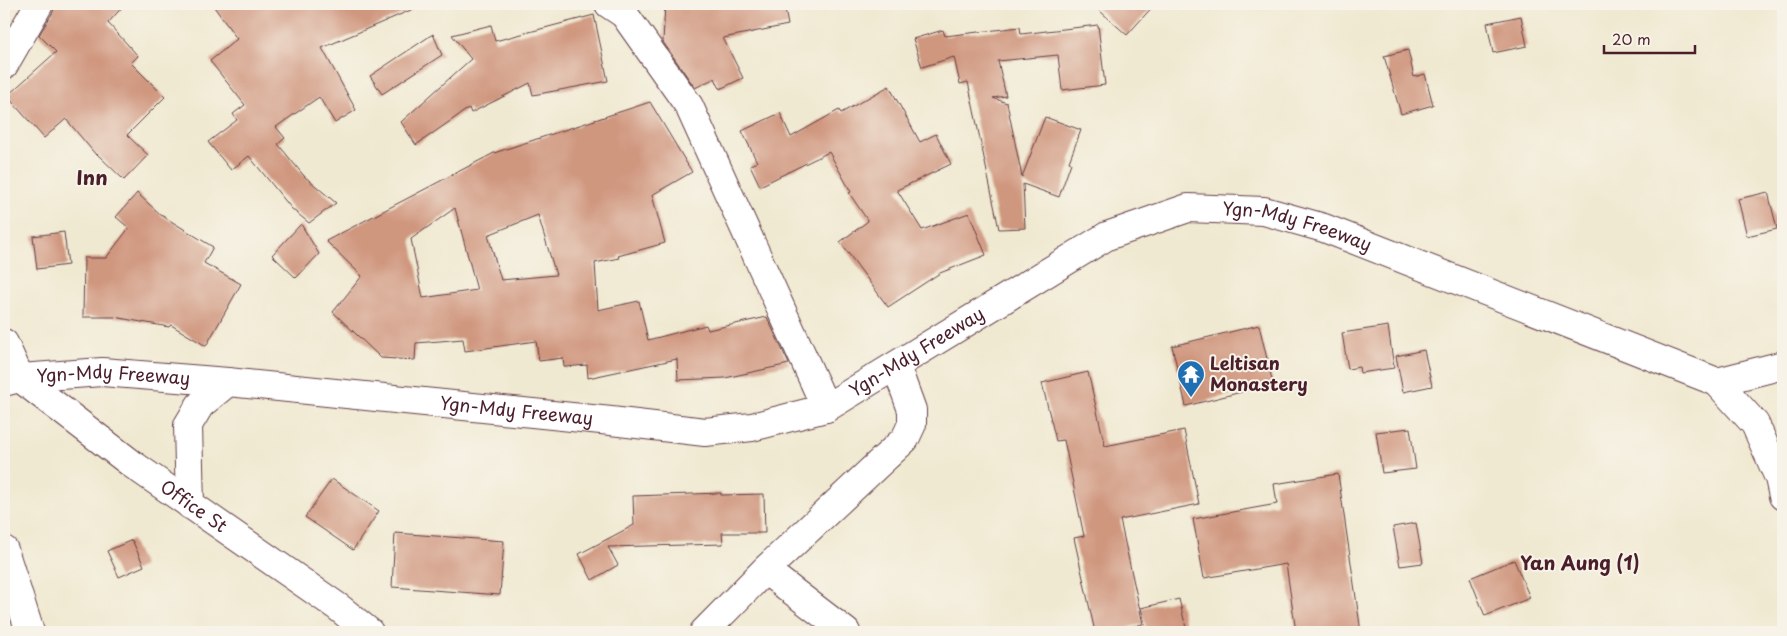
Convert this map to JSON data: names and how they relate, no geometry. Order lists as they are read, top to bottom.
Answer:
{
  "streets": {
    "main road": ["Ygn-Mdy Freeway", "Office St"]
  },
  "crossings": [
    ["Ygn-Mdy Freeway", "Office St"]
  ],
  "districts": ["Inn", "Yan Aung (1)"],
  "places": {
    "temple": ["Leltisan Monastery"]
  },
  "scale_bar": "20 m"
}
